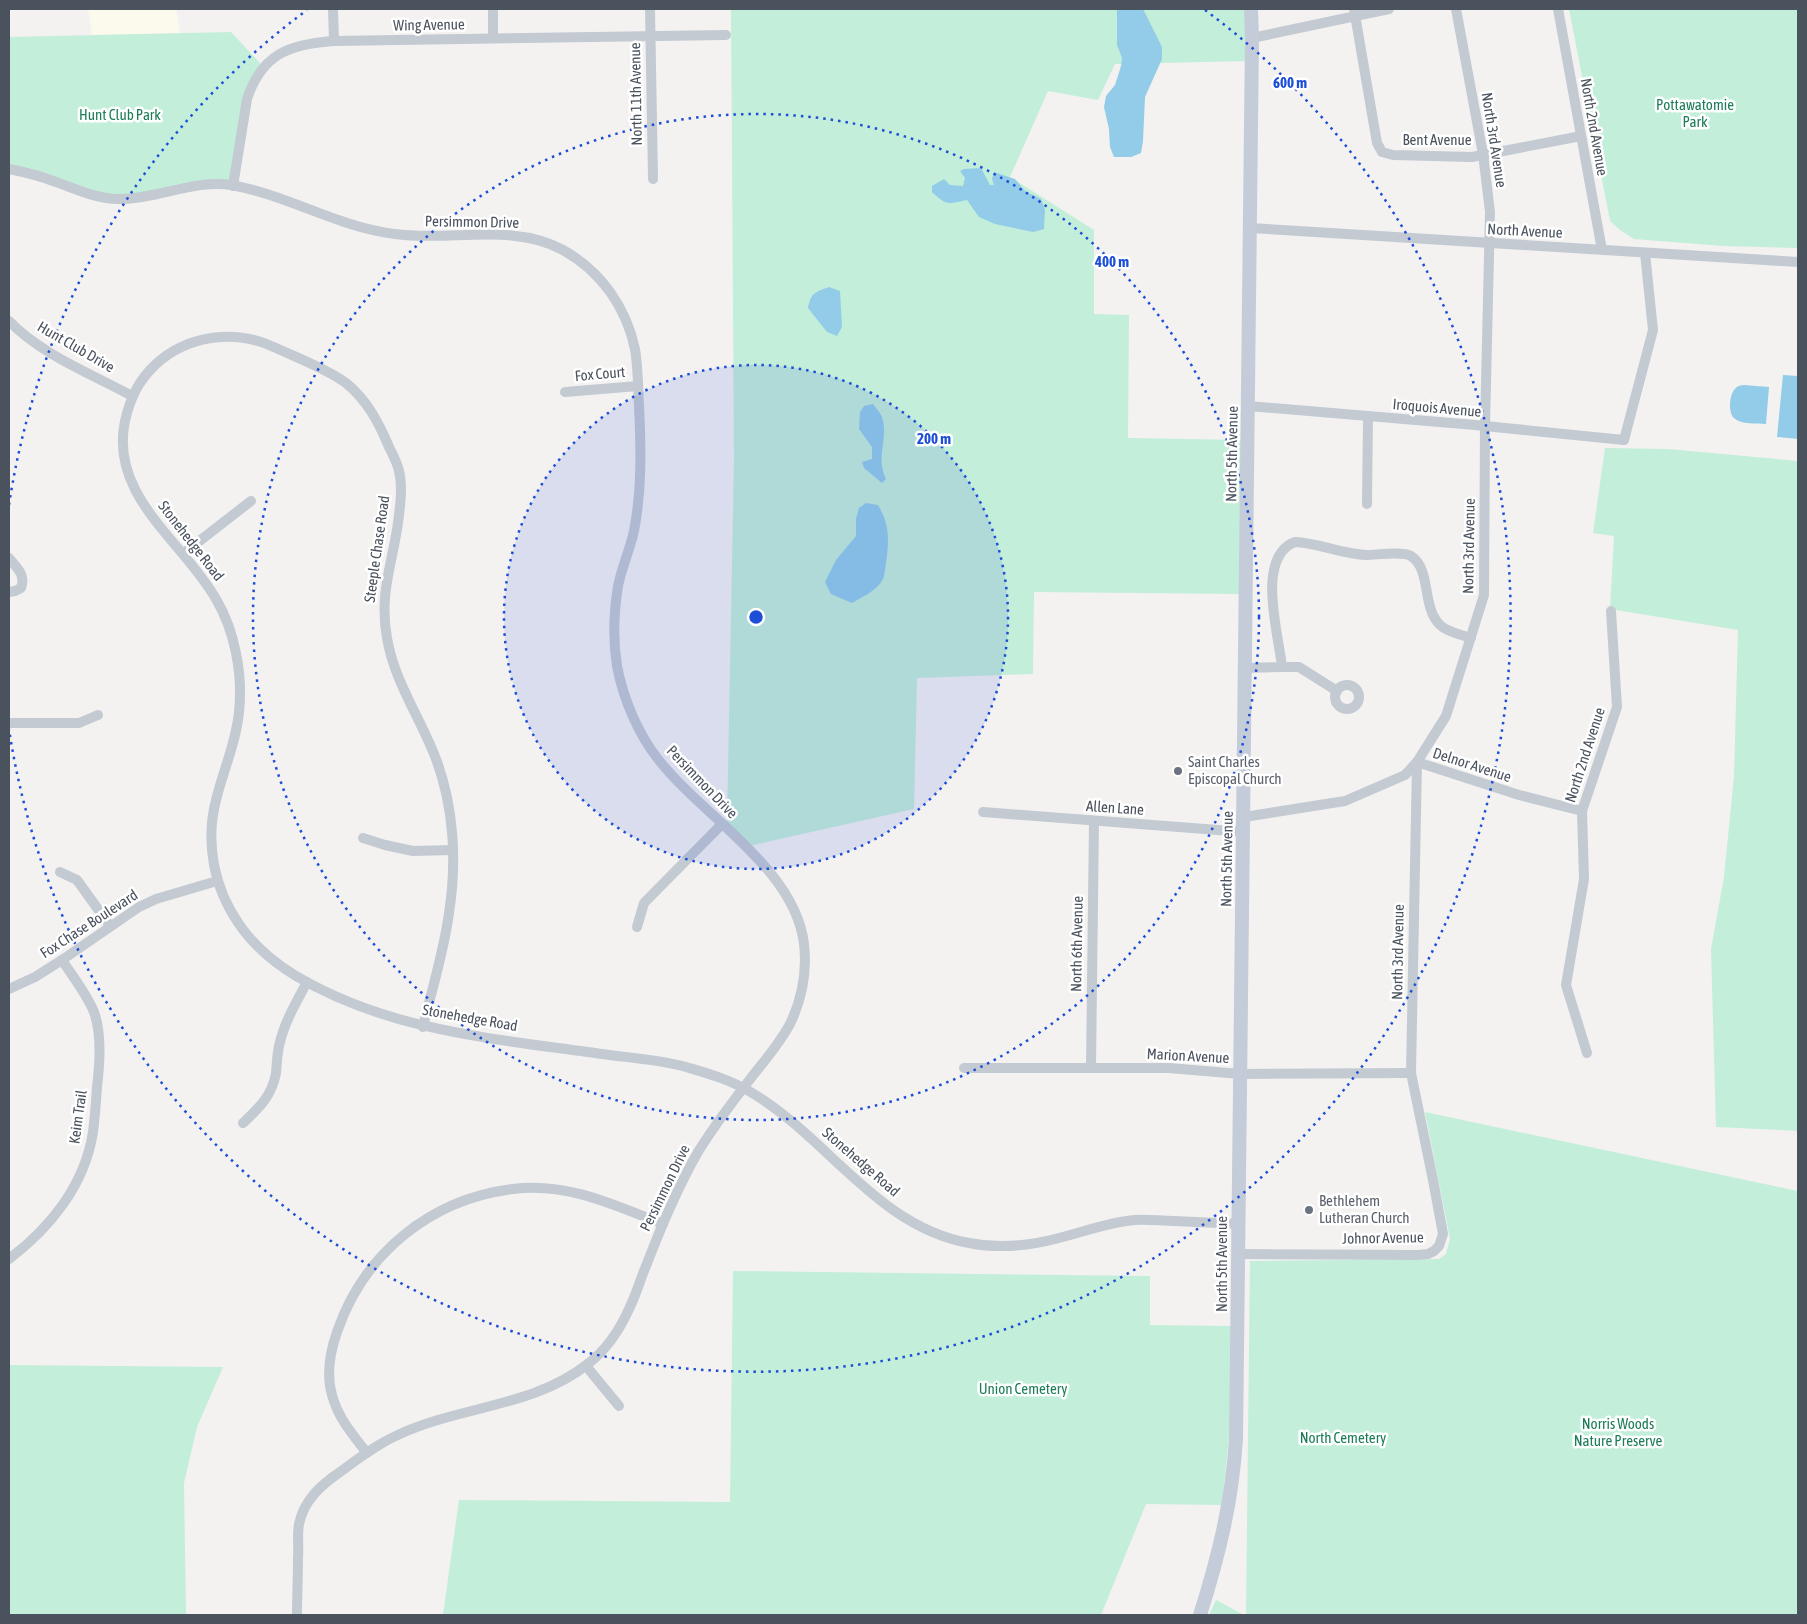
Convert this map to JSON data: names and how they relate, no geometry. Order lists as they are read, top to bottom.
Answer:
{
  "streets": {
    "main road": ["North 5th Avenue"],
    "street": [
      "Wing Avenue",
      "North 11th Avenue",
      "North 2nd Avenue",
      "Bent Avenue",
      "North 3rd Avenue",
      "Persimmon Drive",
      "North Avenue",
      "Hunt Club Drive",
      "Fox Court",
      "Iroquois Avenue",
      "Stonehedge Road",
      "Steeple Chase Road",
      "Delnor Avenue",
      "Allen Lane",
      "Fox Chase Boulevard",
      "North 6th Avenue",
      "Marion Avenue",
      "Keim Trail",
      "Johnor Avenue"
    ]
  },
  "crossings": [
    ["Wing Avenue", "North 11th Avenue"],
    ["Wing Avenue", "Persimmon Drive"],
    ["North 2nd Avenue", "Bent Avenue"],
    ["North 2nd Avenue", "North Avenue"],
    ["North 2nd Avenue", "Delnor Avenue"],
    ["Bent Avenue", "North 3rd Avenue"],
    ["North 3rd Avenue", "North Avenue"],
    ["North 3rd Avenue", "Iroquois Avenue"],
    ["North 3rd Avenue", "Delnor Avenue"],
    ["North 3rd Avenue", "Marion Avenue"],
    ["North 3rd Avenue", "Johnor Avenue"],
    ["Persimmon Drive", "Fox Court"],
    ["Persimmon Drive", "Stonehedge Road"],
    ["North Avenue", "Iroquois Avenue"],
    ["North Avenue", "North 5th Avenue"],
    ["Hunt Club Drive", "Stonehedge Road"],
    ["Hunt Club Drive", "Steeple Chase Road"],
    ["Iroquois Avenue", "North 5th Avenue"],
    ["North 5th Avenue", "Stonehedge Road"],
    ["North 5th Avenue", "Delnor Avenue"],
    ["North 5th Avenue", "Allen Lane"],
    ["North 5th Avenue", "Marion Avenue"],
    ["North 5th Avenue", "Johnor Avenue"],
    ["Stonehedge Road", "Steeple Chase Road"],
    ["Stonehedge Road", "Fox Chase Boulevard"],
    ["Allen Lane", "North 6th Avenue"],
    ["Fox Chase Boulevard", "Keim Trail"],
    ["North 6th Avenue", "Marion Avenue"],
    ["Marion Avenue", "Johnor Avenue"]
  ],
  "parks": [
    "Pottawatomie Park",
    "Hunt Club Park",
    "Union Cemetery",
    "Norris Woods Nature Preserve",
    "North Cemetery"
  ],
  "places": ["Saint Charles Episcopal Church", "Bethlehem Lutheran Church"],
  "rings": ["600 m", "400 m", "200 m"]
}
